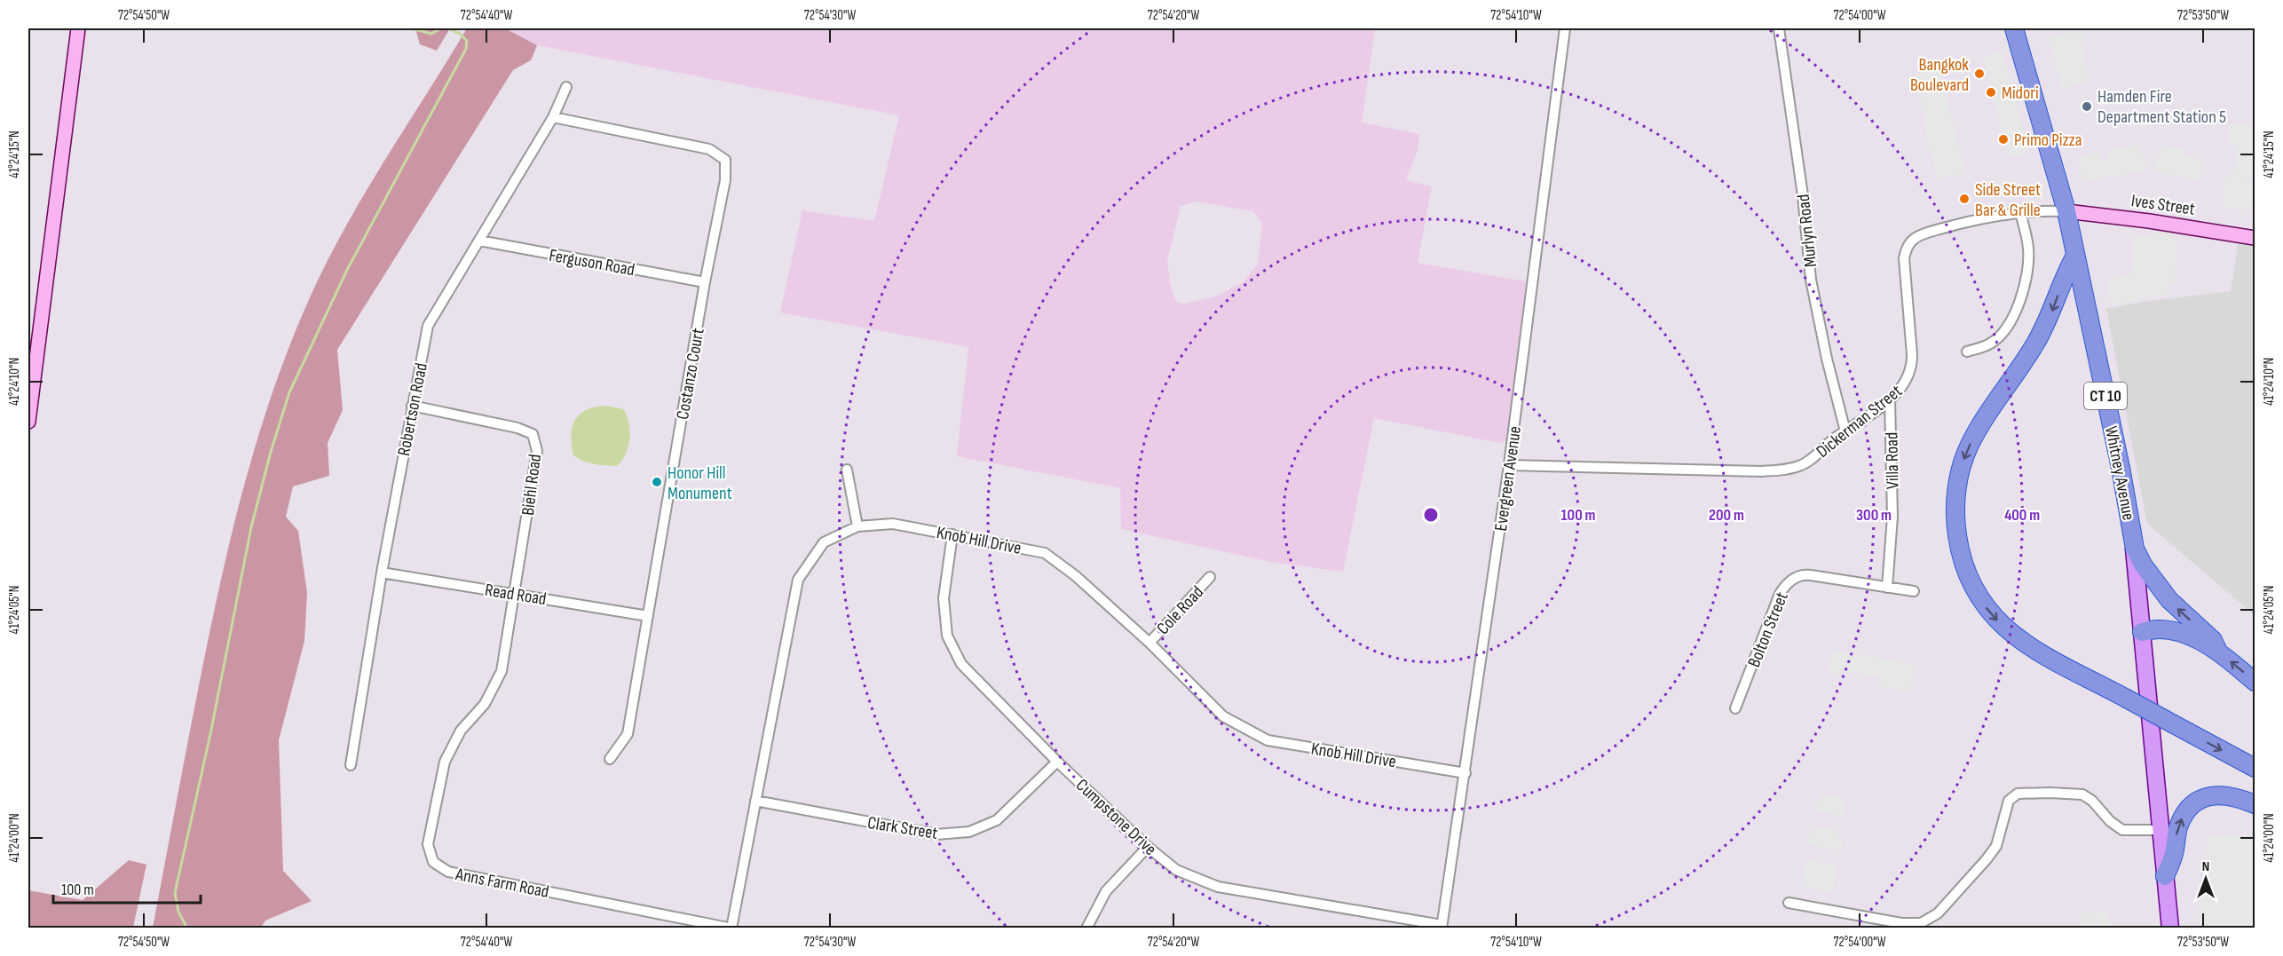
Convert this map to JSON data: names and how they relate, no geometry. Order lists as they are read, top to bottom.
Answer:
{
  "streets": {
    "highway": ["CT 10", "Whitney Avenue"],
    "main road": ["Ives Street"],
    "street": [
      "Murlyn Road",
      "Ferguson Road",
      "Costanzo Court",
      "Robertson Road",
      "Dickerman Street",
      "Villa Road",
      "Evergreen Avenue",
      "Biehl Road",
      "Knob Hill Drive",
      "Read Road",
      "Cole Road",
      "Bolton Street",
      "Cumpstone Drive",
      "Clark Street",
      "Anns Farm Road"
    ]
  },
  "crossings": [
    ["Ives Street", "Dickerman Street"],
    ["Ives Street", "Whitney Avenue"],
    ["Murlyn Road", "Dickerman Street"],
    ["Ferguson Road", "Costanzo Court"],
    ["Ferguson Road", "Robertson Road"],
    ["Costanzo Court", "Robertson Road"],
    ["Costanzo Court", "Read Road"],
    ["Robertson Road", "Biehl Road"],
    ["Robertson Road", "Read Road"],
    ["Dickerman Street", "Villa Road"],
    ["Dickerman Street", "Whitney Avenue"],
    ["Dickerman Street", "Evergreen Avenue"],
    ["Villa Road", "Bolton Street"],
    ["Evergreen Avenue", "Knob Hill Drive"],
    ["Evergreen Avenue", "Cumpstone Drive"],
    ["Biehl Road", "Read Road"],
    ["Biehl Road", "Anns Farm Road"],
    ["Knob Hill Drive", "Cole Road"],
    ["Knob Hill Drive", "Cumpstone Drive"],
    ["Knob Hill Drive", "Clark Street"],
    ["Knob Hill Drive", "Anns Farm Road"],
    ["Read Road", "Anns Farm Road"],
    ["Cumpstone Drive", "Clark Street"]
  ],
  "places": [
    "Bangkok Boulevard",
    "Midori",
    "Hamden Fire Department Station 5",
    "Primo Pizza",
    "Side Street Bar & Grille",
    "Honor Hill Monument"
  ],
  "scale_bar": "100 m",
  "north": "top",
  "coordinates": [
    "72°54'50\"W",
    "72°54'40\"W",
    "72°54'30\"W",
    "72°54'20\"W",
    "72°54'10\"W",
    "72°54'00\"W",
    "72°53'50\"W",
    "41°24'15\"N",
    "41°24'10\"N",
    "41°24'05\"N",
    "41°24'00\"N"
  ],
  "rings": [
    "100 m",
    "200 m",
    "300 m",
    "400 m"
  ]
}
